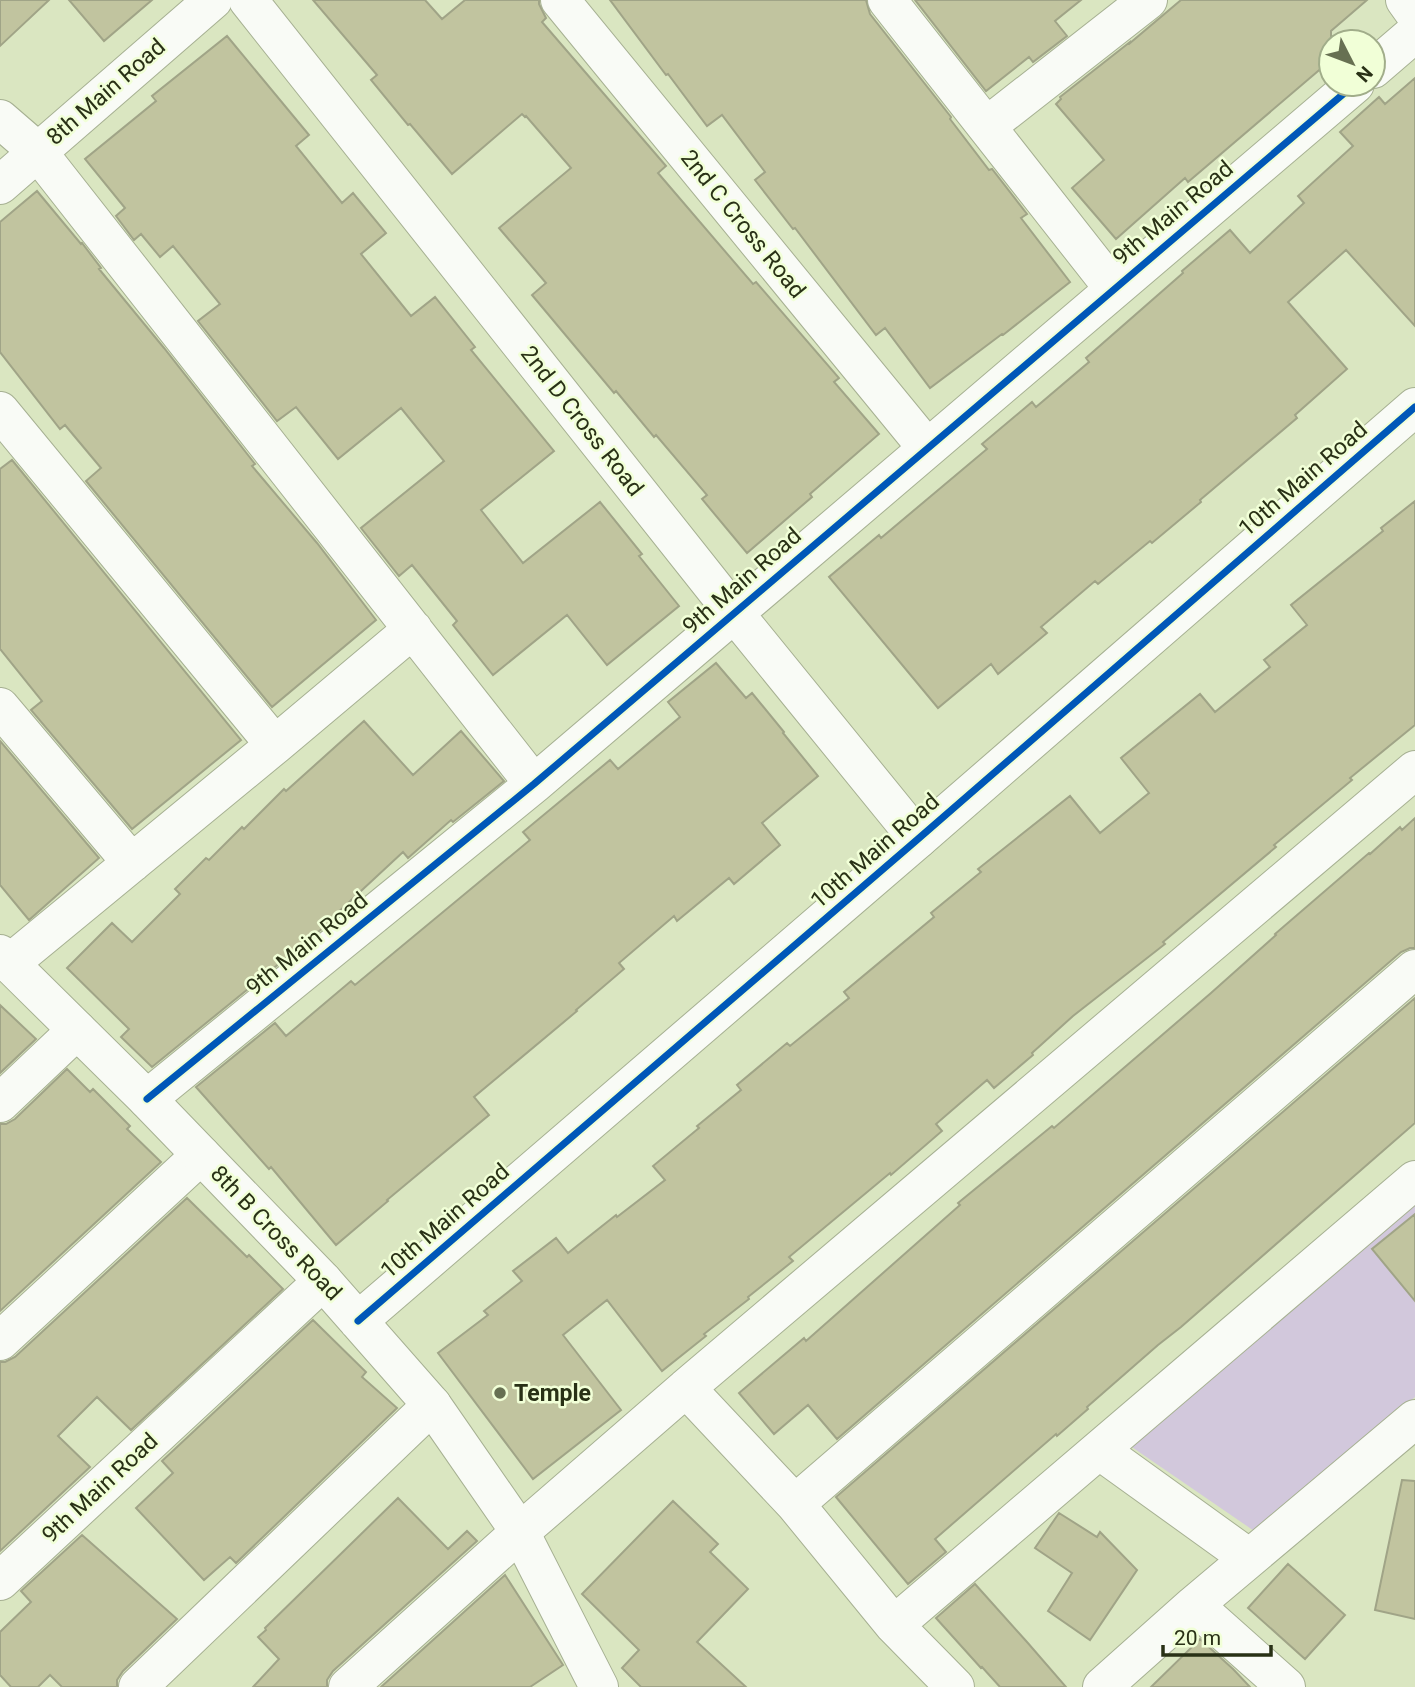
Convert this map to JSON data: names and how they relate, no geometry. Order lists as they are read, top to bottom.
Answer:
{
  "streets": {
    "street": [
      "8th Main Road",
      "9th Main Road",
      "2nd C Cross Road",
      "2nd D Cross Road",
      "10th Main Road",
      "8th B Cross Road"
    ]
  },
  "crossings": [
    ["9th Main Road", "2nd C Cross Road"],
    ["9th Main Road", "2nd D Cross Road"],
    ["9th Main Road", "8th B Cross Road"],
    ["2nd D Cross Road", "10th Main Road"],
    ["10th Main Road", "8th B Cross Road"]
  ],
  "places": ["Temple"],
  "scale_bar": "20 m",
  "north": "bottom right"
}
